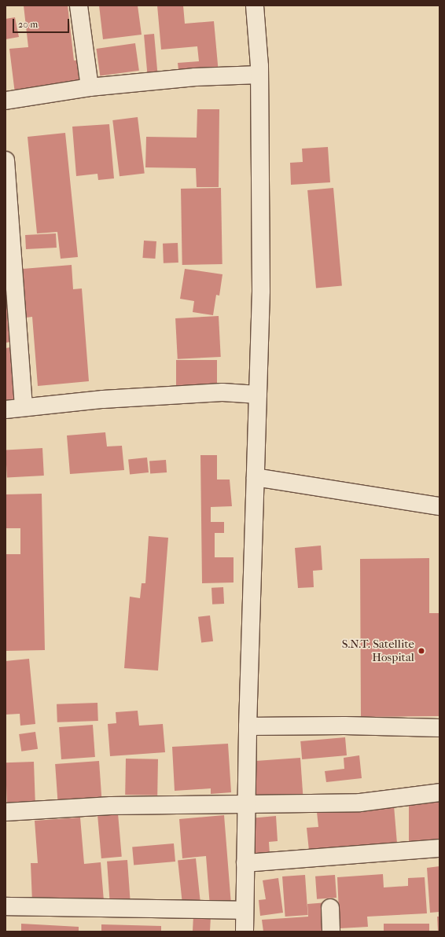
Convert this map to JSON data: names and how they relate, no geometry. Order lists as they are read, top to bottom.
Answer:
{
  "places": ["S.N.T. Satellite Hospital"],
  "scale_bar": "20 m"
}
